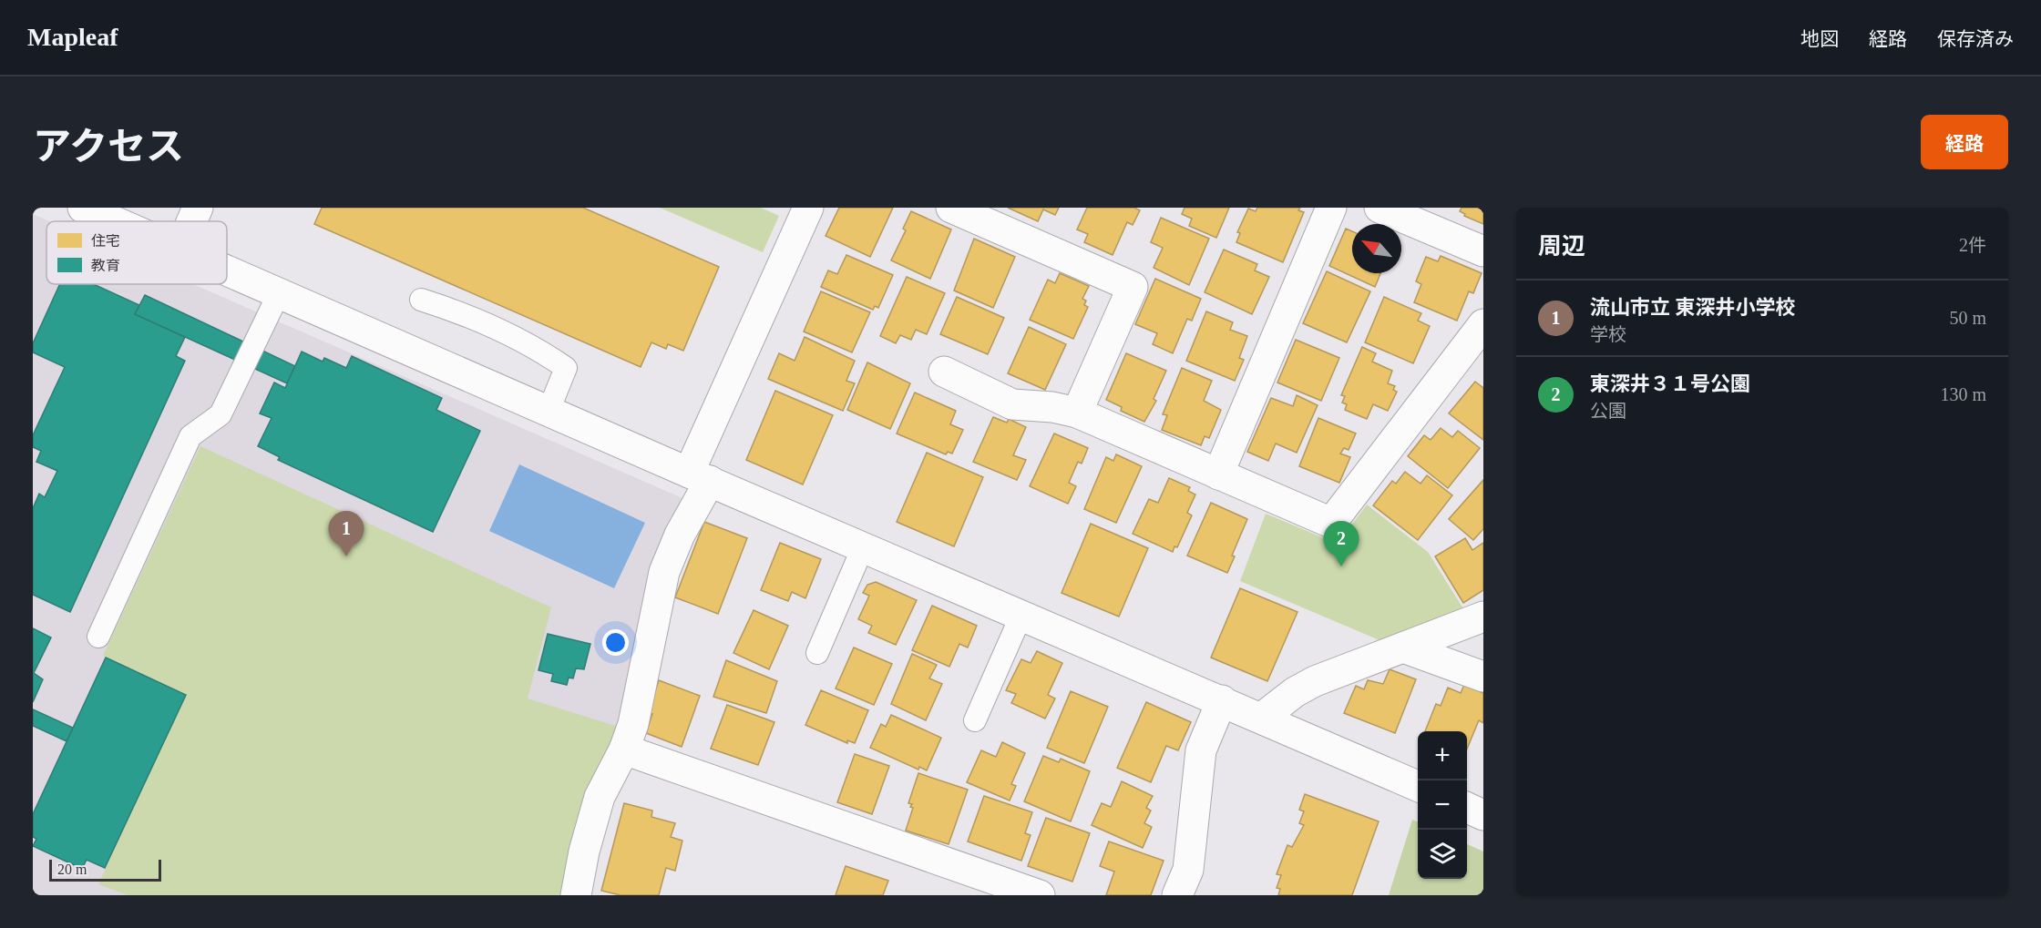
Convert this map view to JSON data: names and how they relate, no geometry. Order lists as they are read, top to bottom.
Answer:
{
  "legend": ["住宅", "教育"],
  "scale_bar": "20 m",
  "north": "top left",
  "page": {
    "header": "Mapleaf",
    "nav": ["地図", "経路", "保存済み"],
    "title": "アクセス",
    "buttons": "経路",
    "heading": ["周辺", "2件"],
    "list": [
      {
        "mark": "1",
        "name": "流山市立 東深井小学校",
        "note": "学校",
        "value": "50 m"
      },
      {
        "mark": "2",
        "name": "東深井３１号公園",
        "note": "公園",
        "value": "130 m"
      }
    ],
    "pins": ["1", "2"],
    "map_buttons": ["+", "−"],
    "scale": "20 m"
  }
}
